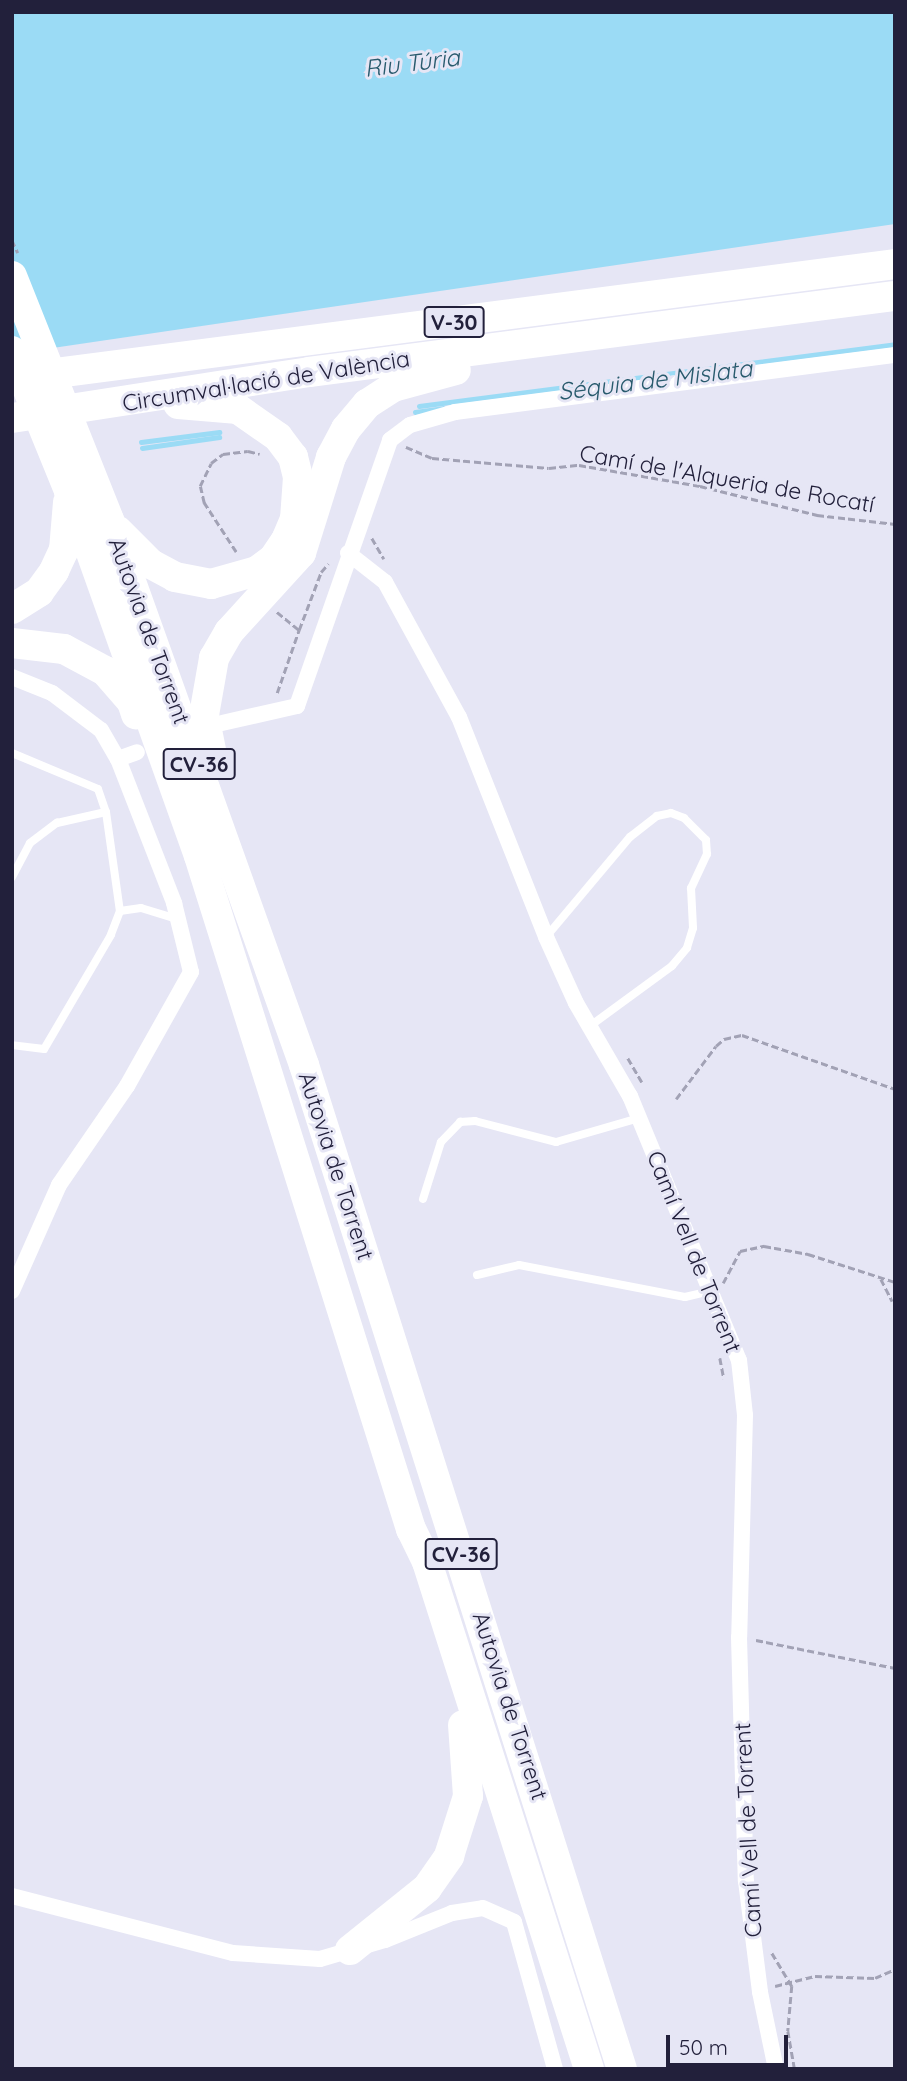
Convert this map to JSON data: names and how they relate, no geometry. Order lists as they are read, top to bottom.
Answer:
{
  "streets": {
    "highway": [
      "V-30",
      "Circumval·lació de València",
      "Autovia de Torrent",
      "CV-36"
    ],
    "street": ["Camí Vell de Torrent"],
    "path": ["Camí de l'Alqueria de Rocatí"]
  },
  "water": ["Riu Túria", "Séquia de Mislata"],
  "scale_bar": "50 m"
}
